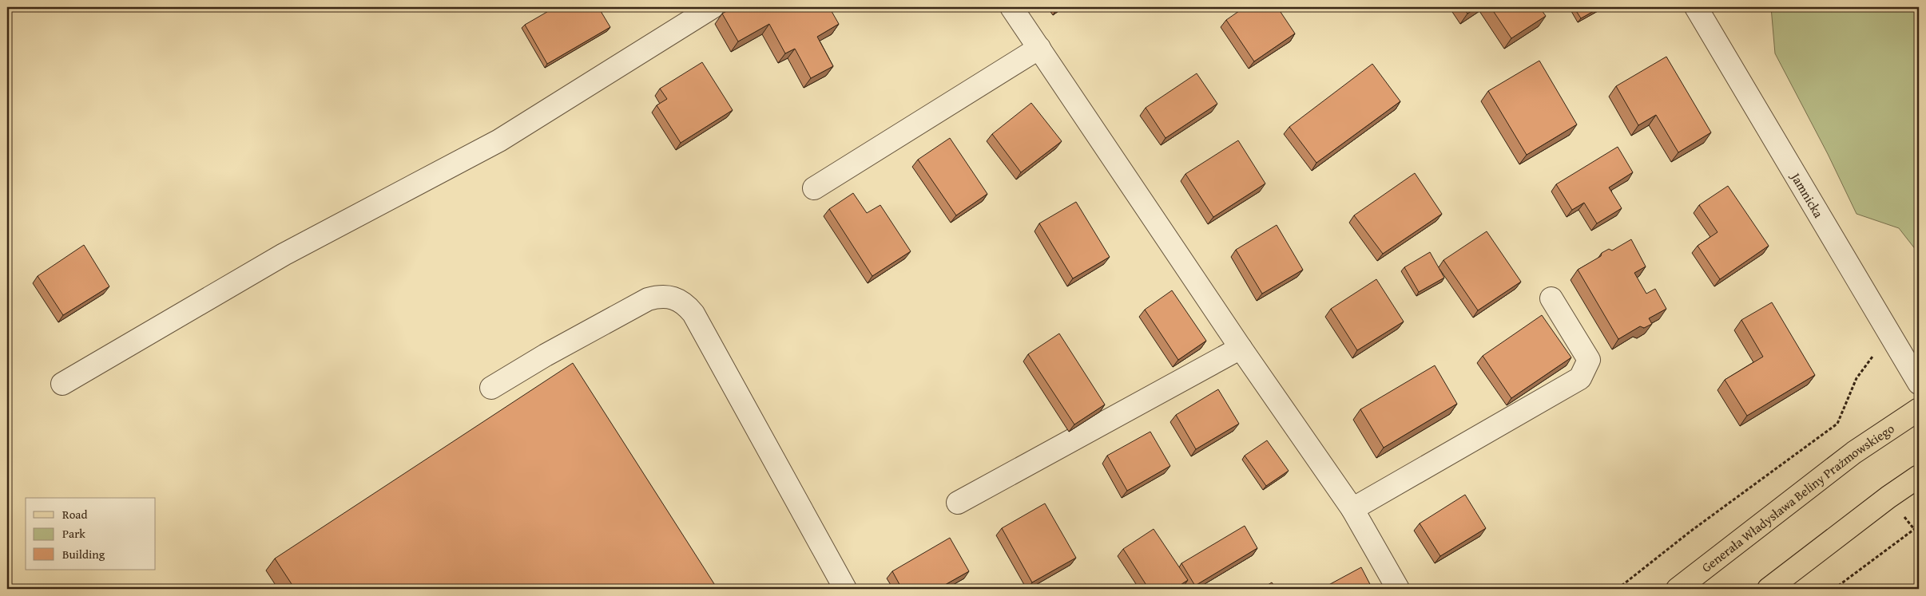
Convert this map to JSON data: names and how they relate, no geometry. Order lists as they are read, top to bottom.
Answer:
{
  "streets": {
    "main road": ["Generała Władysława Beliny Prażmowskiego"],
    "street": ["Jamnicka"]
  },
  "legend": ["Road", "Park", "Building"]
}
